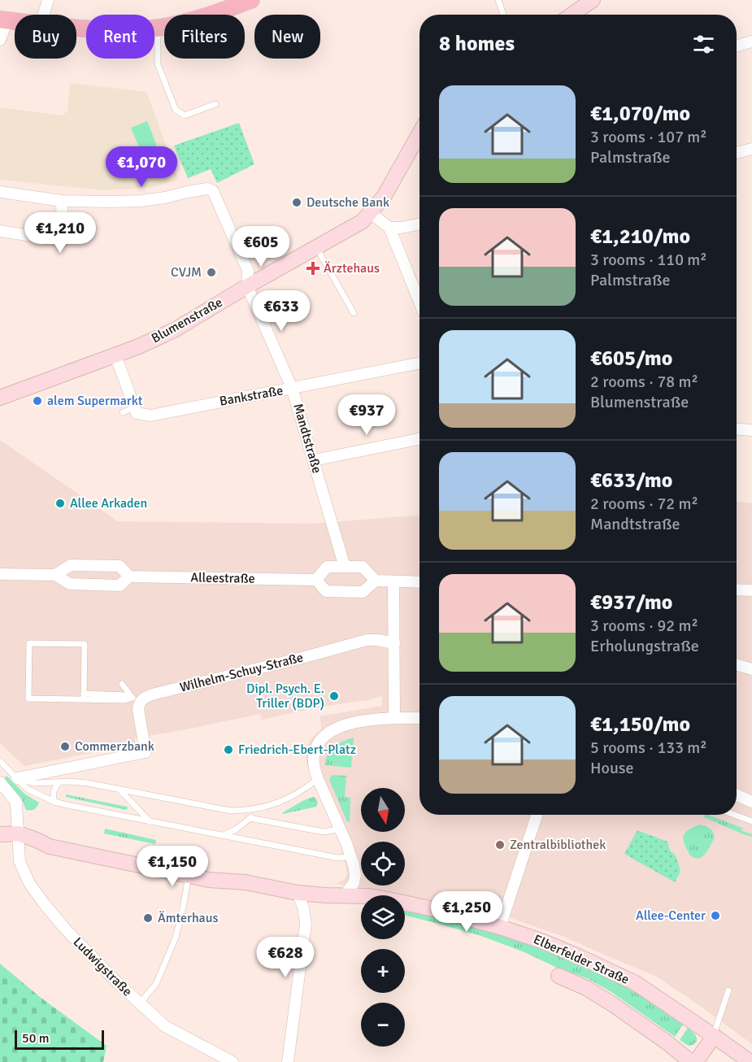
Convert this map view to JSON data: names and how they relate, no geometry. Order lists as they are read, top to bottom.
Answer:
{
  "streets": {
    "main road": ["Blumenstraße", "Elberfelder Straße"],
    "street": [
      "Bankstraße",
      "Mandtstraße",
      "Alleestraße",
      "Wilhelm-Schuy-Straße",
      "Ludwigstraße"
    ]
  },
  "crossings": [
    ["Blumenstraße", "Mandtstraße"],
    ["Bankstraße", "Mandtstraße"],
    ["Elberfelder Straße", "Ludwigstraße"]
  ],
  "places": {
    "other": [
      "Deutsche Bank",
      "CVJM",
      "alem Supermarkt",
      "Allee Arkaden",
      "Dipl. Psych. E. Triller (BDP)",
      "Commerzbank",
      "Friedrich-Ebert-Platz",
      "Zentralbibliothek",
      "Allee-Center",
      "Ämterhaus"
    ],
    "health": ["Ärztehaus"]
  },
  "scale_bar": "50 m",
  "north": "bottom",
  "page": {
    "chip": [
      "Buy",
      "Rent",
      "Filters",
      "New"
    ],
    "heading": "8 homes",
    "list": [
      {
        "name": "€1,070/mo",
        "note": "3 rooms · 107 m² · Palmstraße"
      },
      {
        "name": "€1,210/mo",
        "note": "3 rooms · 110 m² · Palmstraße"
      },
      {
        "name": "€605/mo",
        "note": "2 rooms · 78 m² · Blumenstraße"
      },
      {
        "name": "€633/mo",
        "note": "2 rooms · 72 m² · Mandtstraße"
      },
      {
        "name": "€937/mo",
        "note": "3 rooms · 92 m² · Erholungstraße"
      },
      {
        "name": "€1,150/mo",
        "note": "5 rooms · 133 m² · House"
      }
    ],
    "price": [
      "€1,070",
      "€1,210",
      "€605",
      "€633",
      "€937",
      "€1,150",
      "€1,250",
      "€628"
    ],
    "map_buttons": ["+", "−"],
    "scale": "50 m"
  }
}
